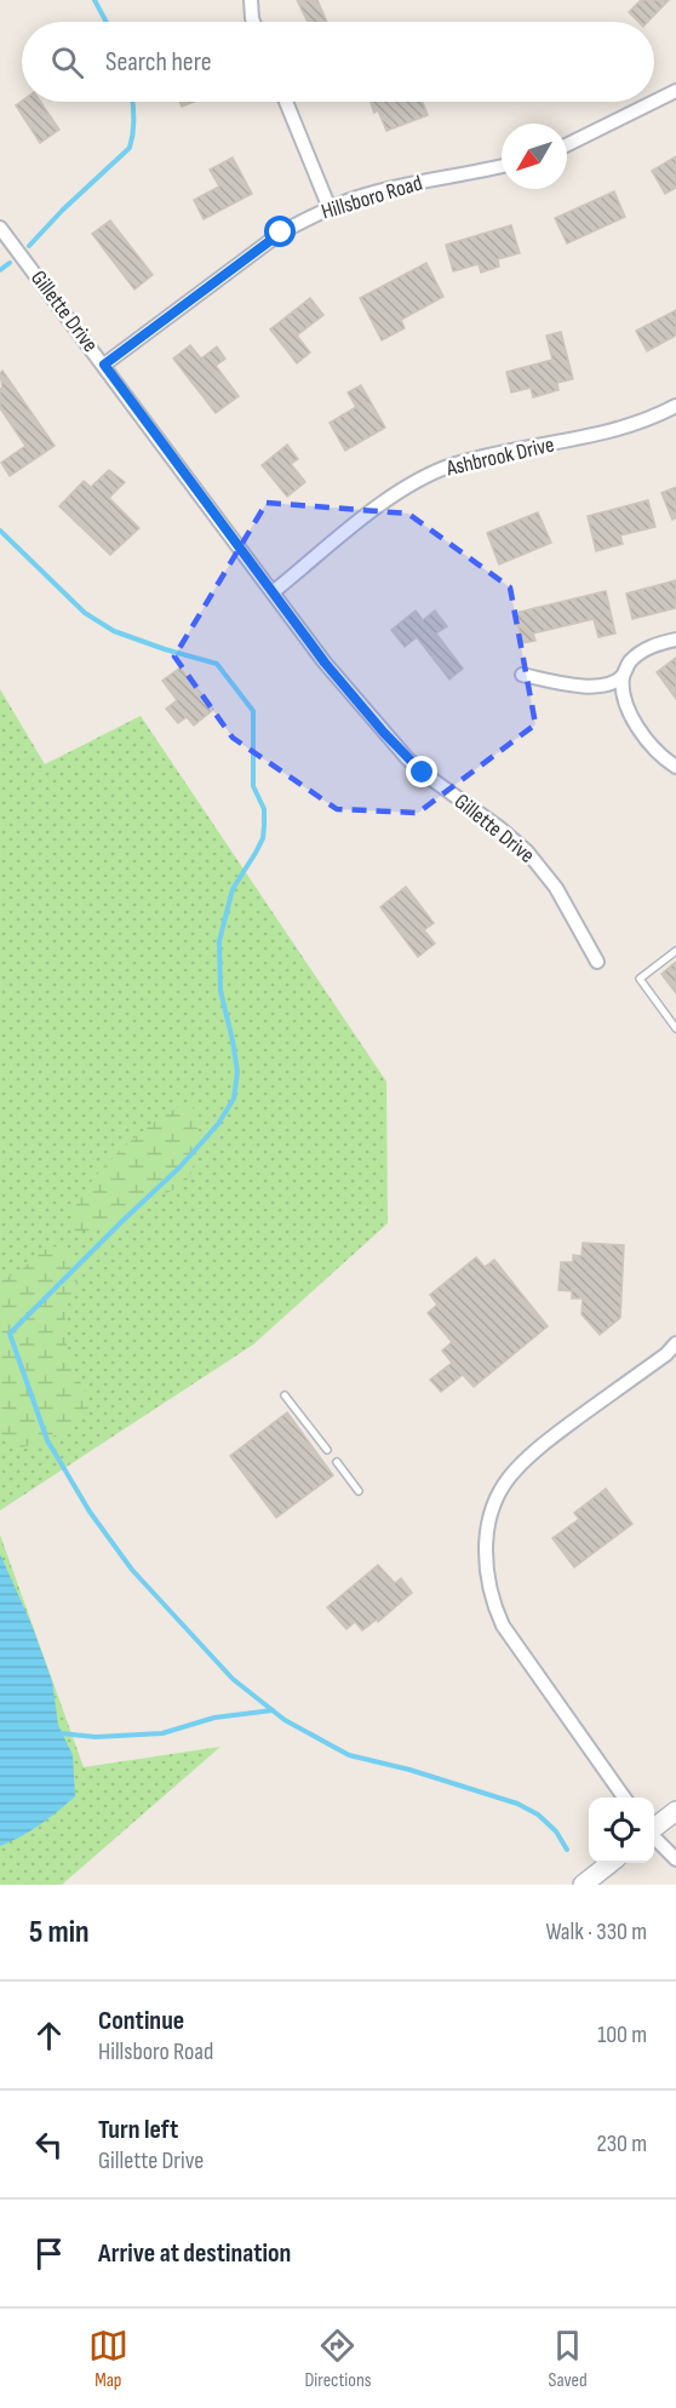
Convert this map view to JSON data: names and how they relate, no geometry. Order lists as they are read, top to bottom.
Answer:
{
  "streets": {
    "street": ["Hillsboro Road", "Gillette Drive", "Ashbrook Drive"]
  },
  "crossings": [
    ["Hillsboro Road", "Gillette Drive"],
    ["Gillette Drive", "Ashbrook Drive"]
  ],
  "north": "bottom left",
  "page": {
    "search": "Search here",
    "heading": ["5 min", "Walk · 330 m"],
    "list": [
      ["Continue", "Hillsboro Road", "100 m"],
      ["Turn left", "Gillette Drive", "230 m"],
      "Arrive at destination"
    ],
    "nav": ["Map", "Directions", "Saved"]
  }
}
